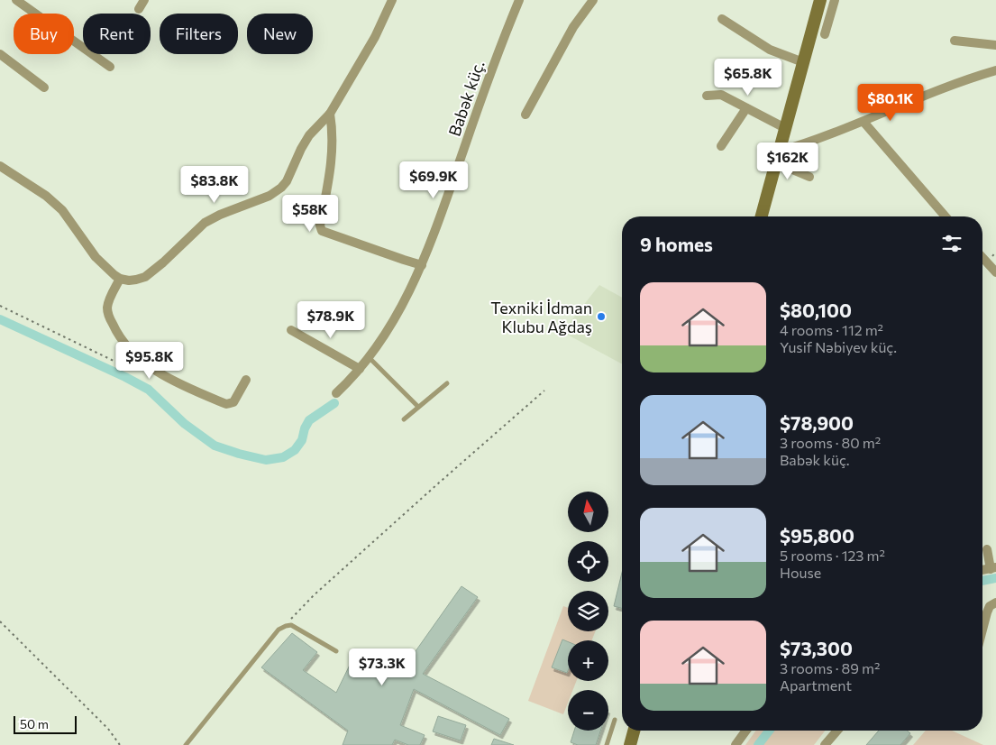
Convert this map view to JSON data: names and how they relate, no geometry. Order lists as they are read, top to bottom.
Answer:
{
  "streets": {
    "street": ["Babək küç."]
  },
  "places": ["Texniki İdman Klubu Ağdaş"],
  "scale_bar": "50 m",
  "north": "top",
  "page": {
    "chip": [
      "Buy",
      "Rent",
      "Filters",
      "New"
    ],
    "price": [
      "$65.8K",
      "$80.1K",
      "$162K",
      "$69.9K",
      "$83.8K",
      "$58K",
      "$78.9K",
      "$95.8K",
      "$73.3K"
    ],
    "heading": "9 homes",
    "list": [
      {
        "name": "$80,100",
        "note": "4 rooms · 112 m² · Yusif Nəbiyev küç."
      },
      {
        "name": "$78,900",
        "note": "3 rooms · 80 m² · Babək küç."
      },
      {
        "name": "$95,800",
        "note": "5 rooms · 123 m² · House"
      },
      {
        "name": "$73,300",
        "note": "3 rooms · 89 m² · Apartment"
      }
    ],
    "map_buttons": ["+", "−"],
    "scale": "50 m"
  }
}
